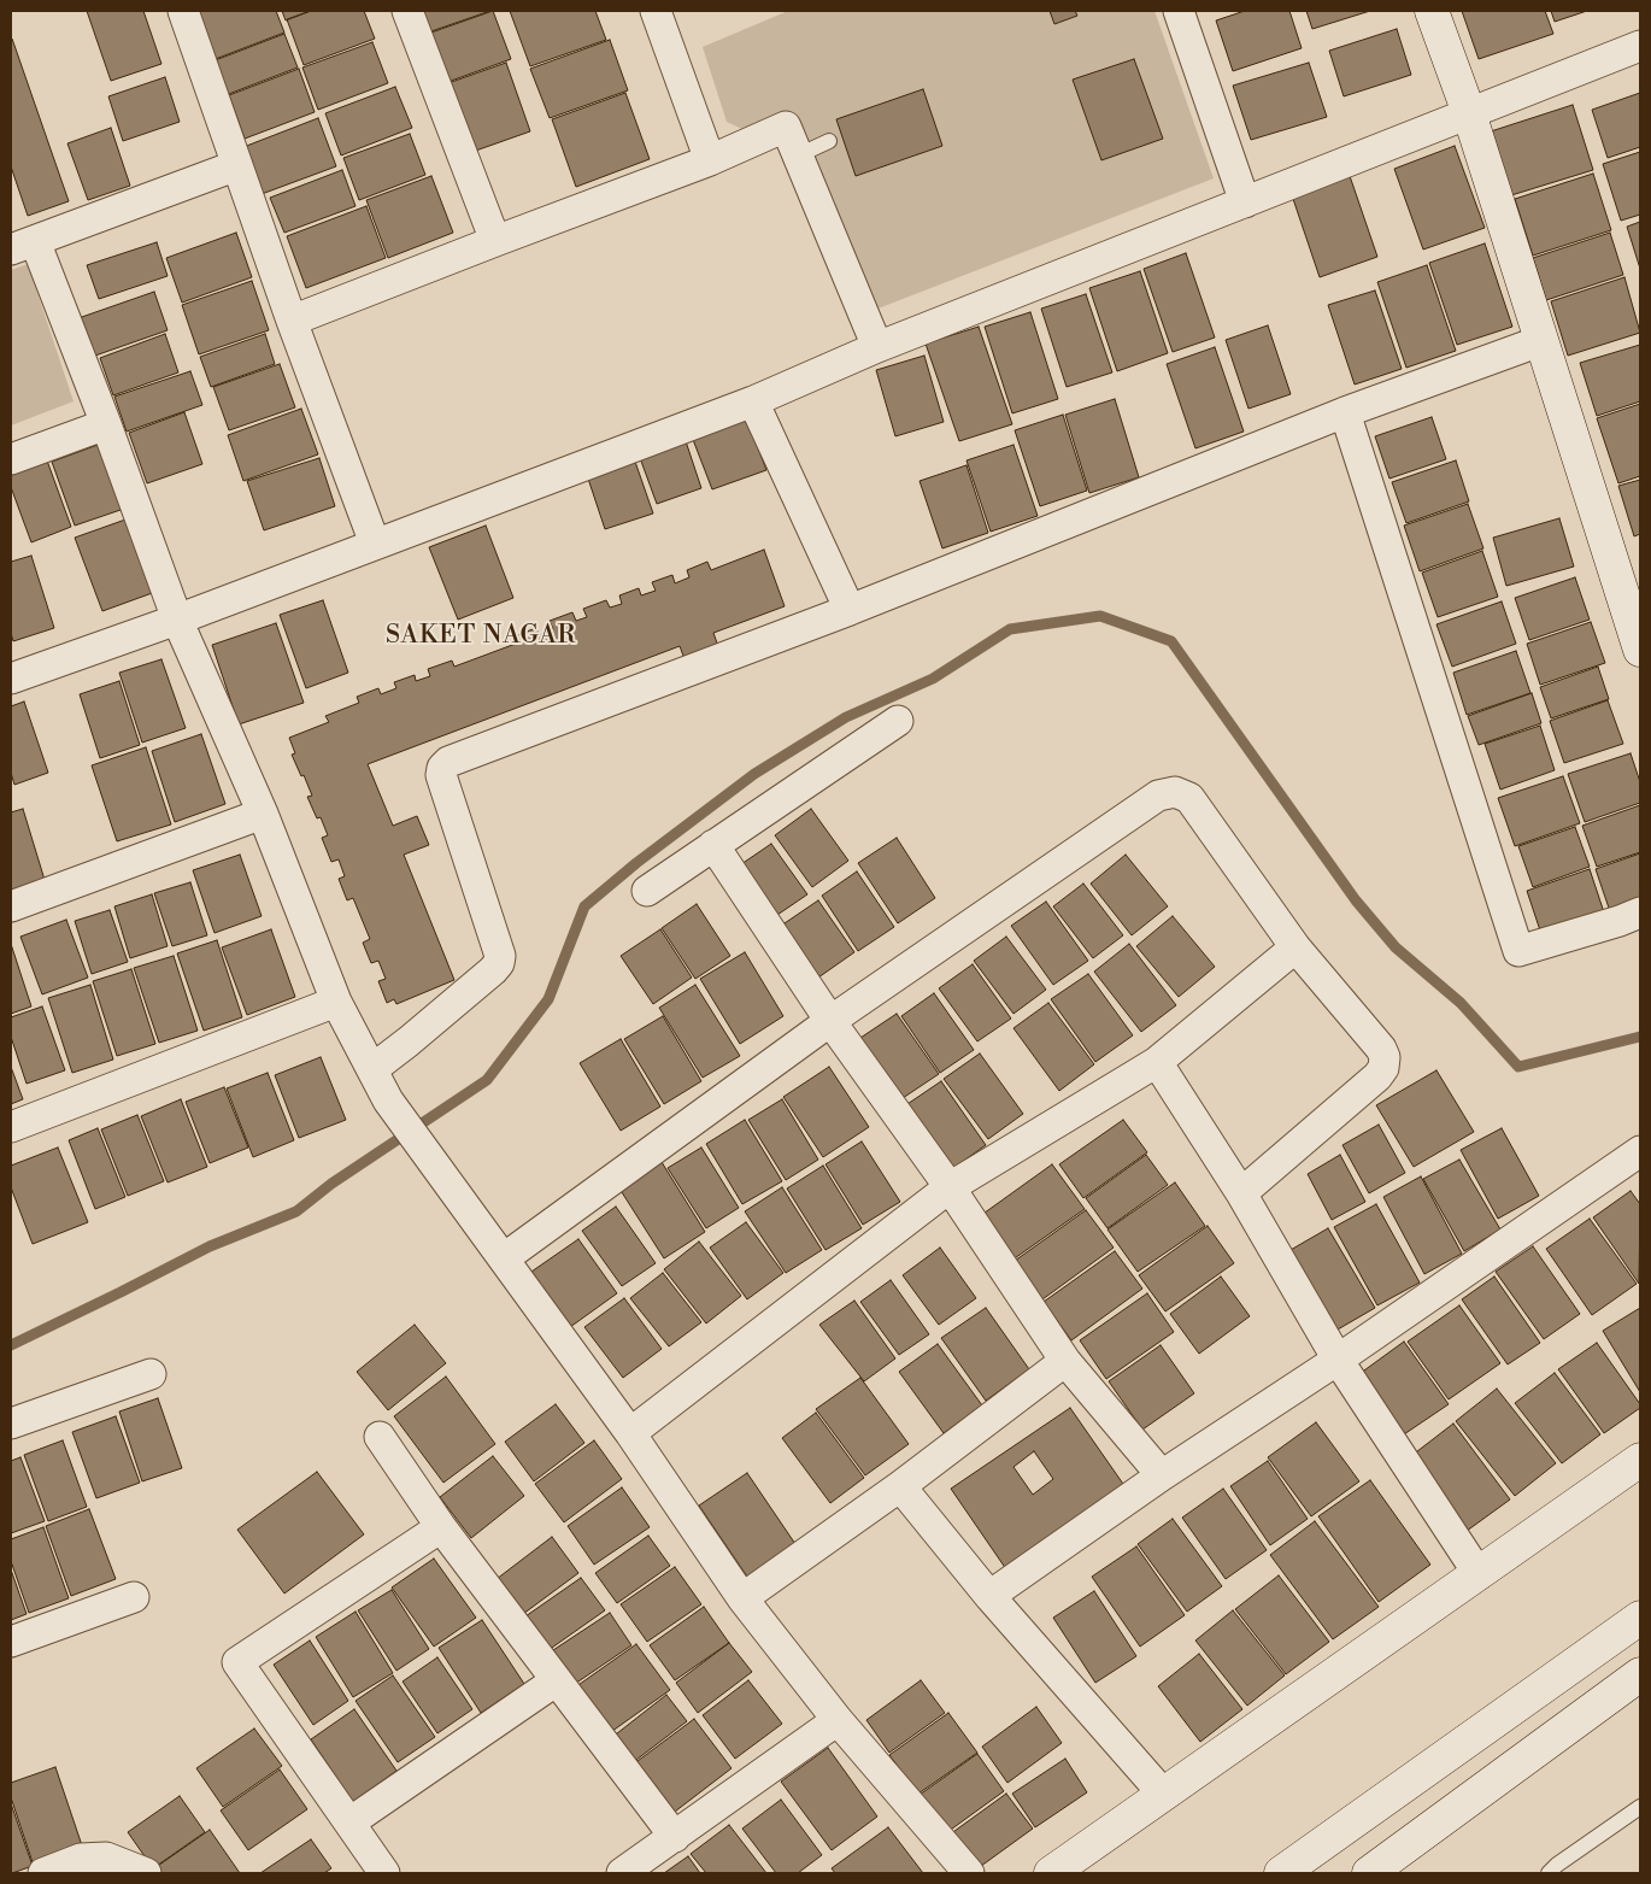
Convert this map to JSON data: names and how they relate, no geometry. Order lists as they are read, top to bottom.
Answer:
{
  "districts": ["SAKET NAGAR"]
}
